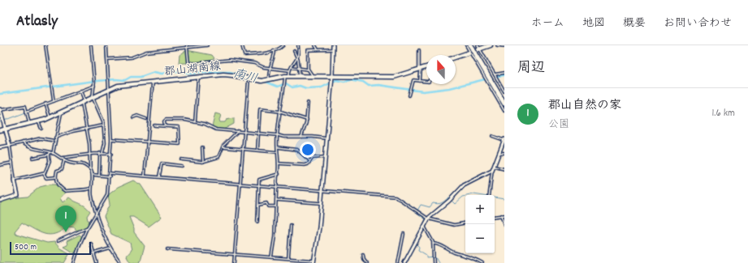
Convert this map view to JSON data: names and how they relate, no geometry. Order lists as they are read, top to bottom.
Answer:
{
  "streets": {
    "main road": ["郡山湖南線"]
  },
  "water": ["南川"],
  "scale_bar": "500 m",
  "north": "top",
  "page": {
    "header": "Atlasly",
    "nav": [
      "ホーム",
      "地図",
      "概要",
      "お問い合わせ"
    ],
    "heading": "周辺",
    "list": [
      {
        "mark": "1",
        "name": "郡山自然の家",
        "note": "公園",
        "value": "1.6 km"
      }
    ],
    "map_buttons": ["+", "−"],
    "pins": "1",
    "scale": "500 m"
  }
}
